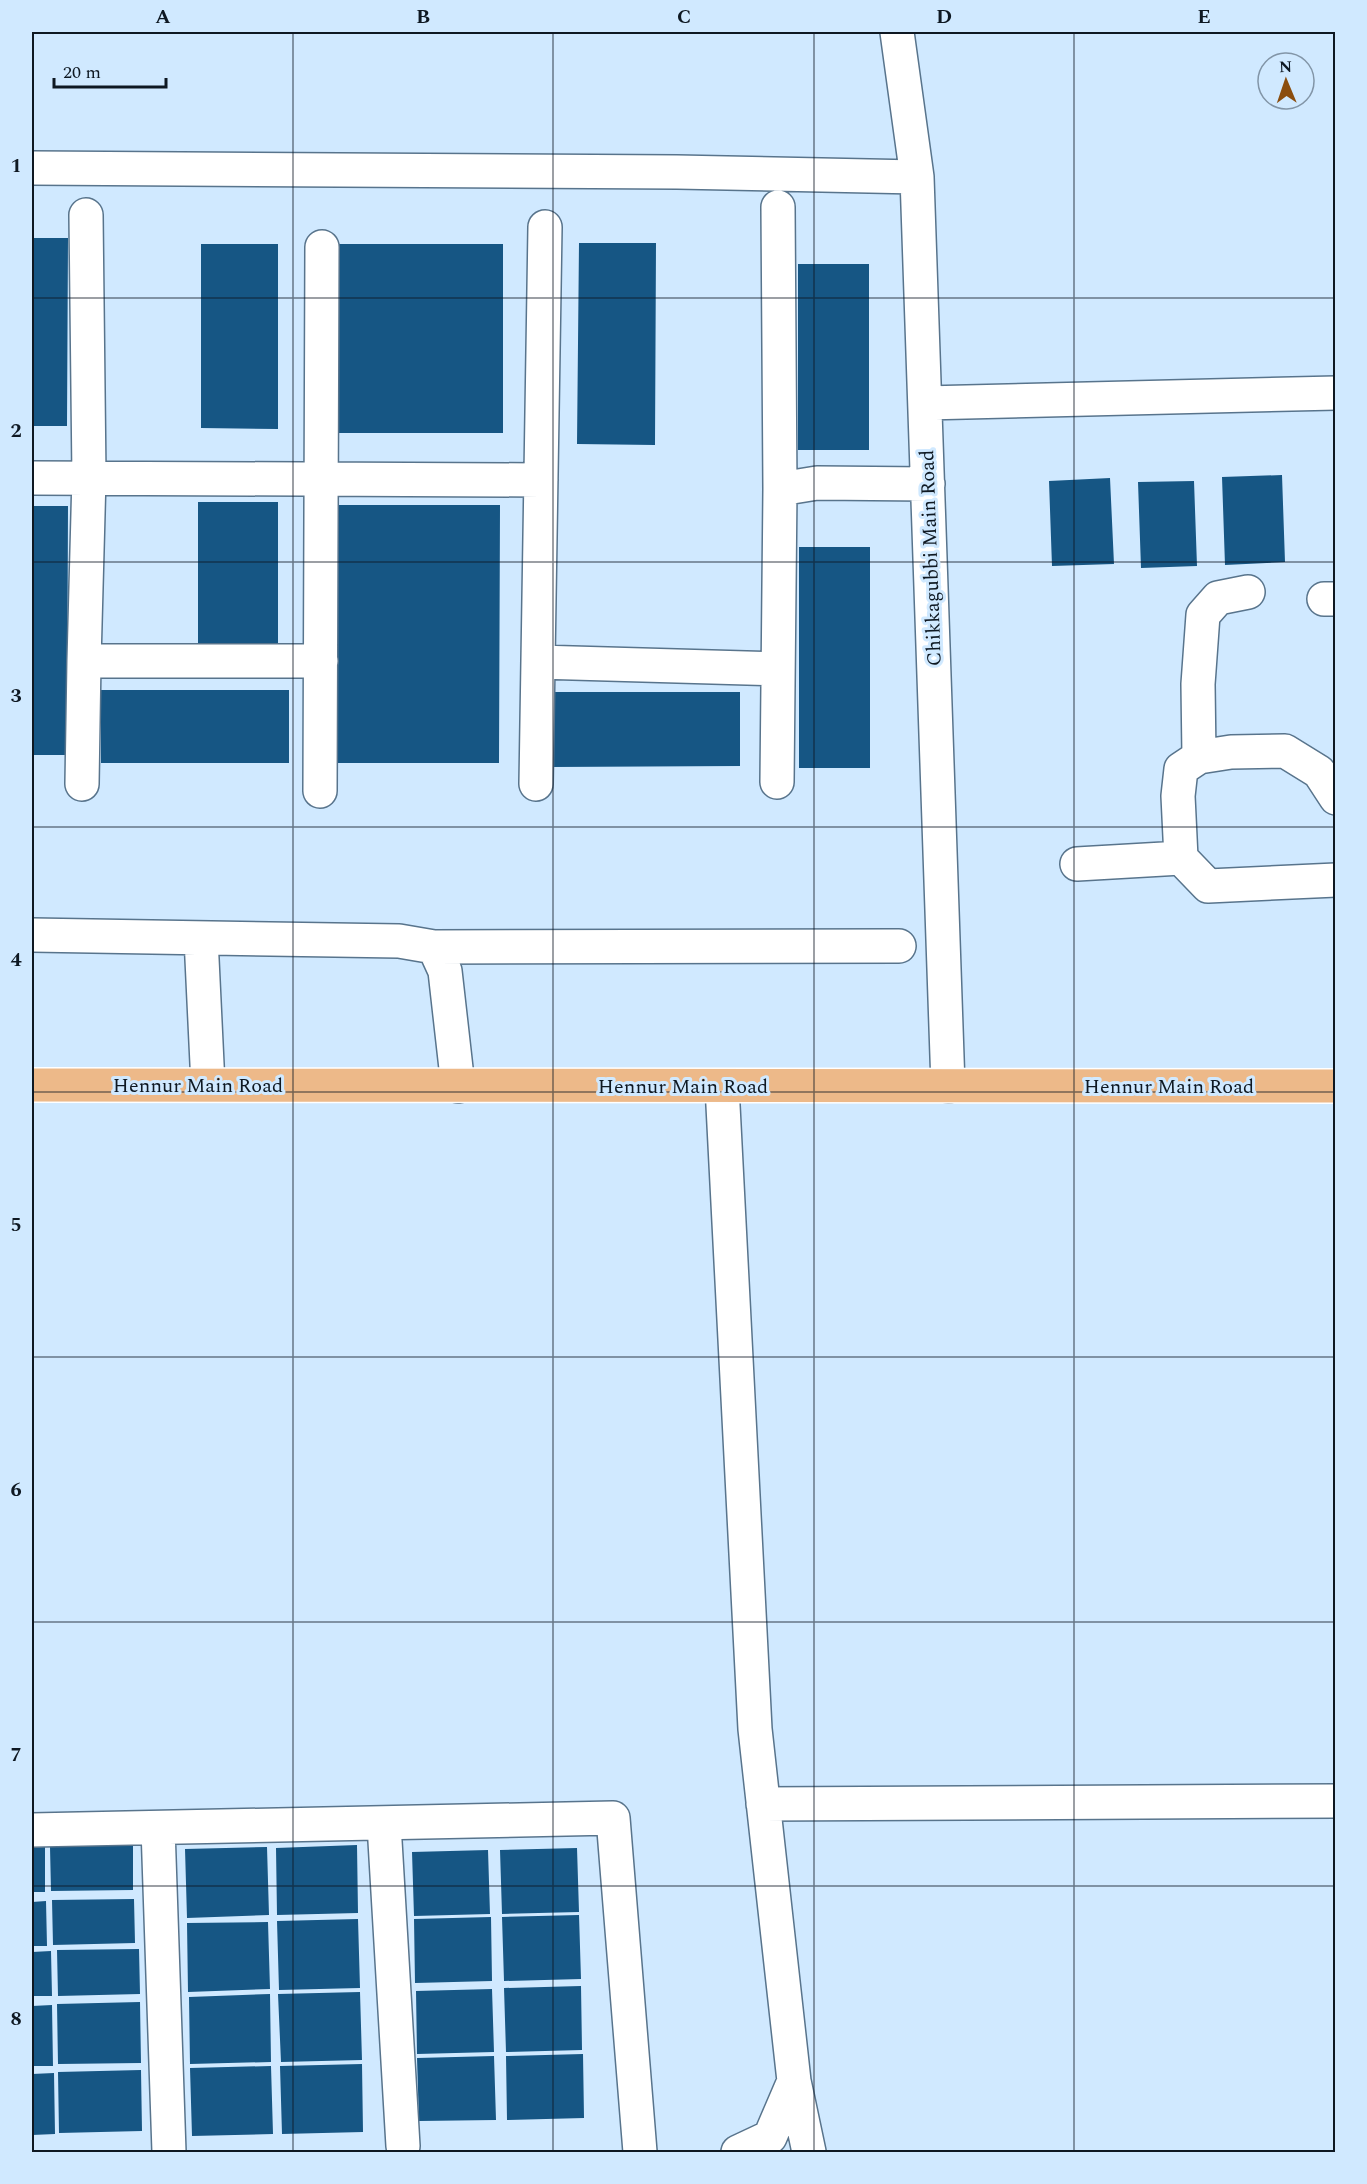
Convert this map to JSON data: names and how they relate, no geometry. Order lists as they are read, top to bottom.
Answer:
{
  "streets": {
    "main road": ["Hennur Main Road"],
    "street": ["Chikkagubbi Main Road"]
  },
  "crossings": [
    ["Chikkagubbi Main Road", "Hennur Main Road"]
  ],
  "scale_bar": "20 m",
  "north": "top",
  "grid": {
    "columns": [
      "A",
      "B",
      "C",
      "D",
      "E"
    ],
    "rows": [
      "1",
      "2",
      "3",
      "4",
      "5",
      "6",
      "7",
      "8"
    ]
  }
}
